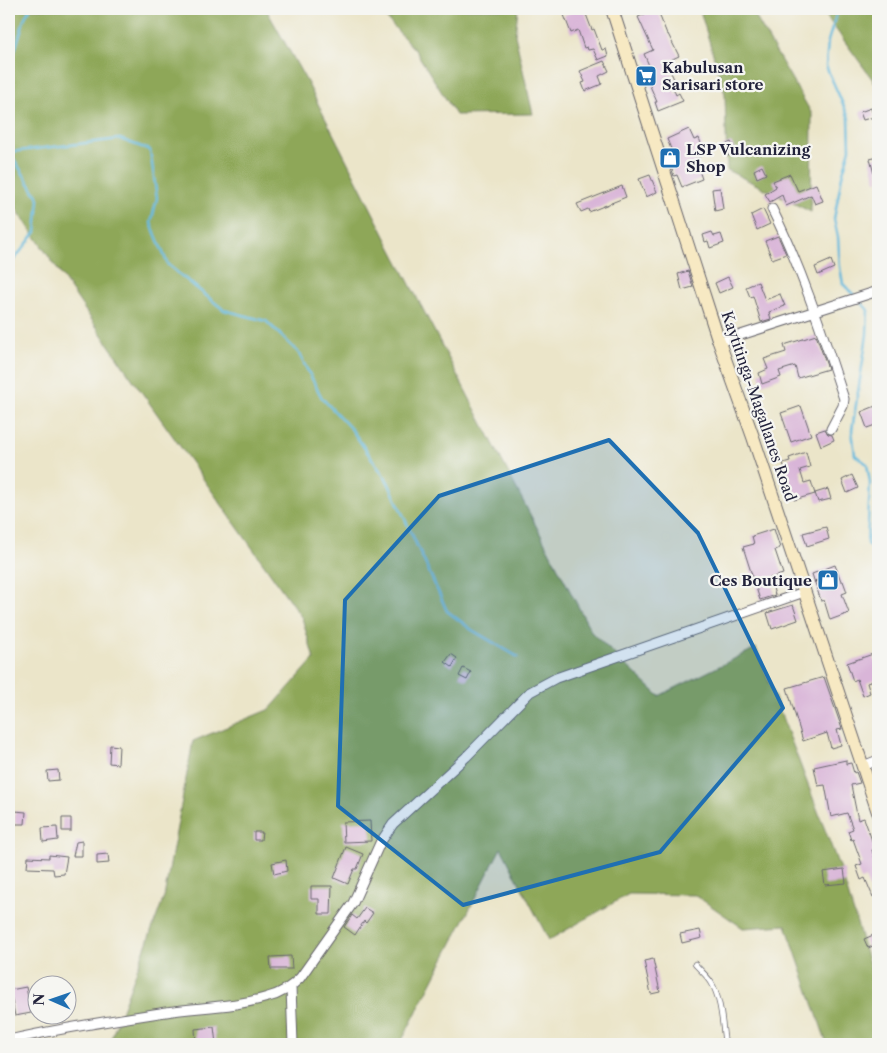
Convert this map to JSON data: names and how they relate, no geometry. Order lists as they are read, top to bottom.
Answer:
{
  "streets": {
    "main road": ["Kaytitinga-Magallanes Road"]
  },
  "places": {
    "supermarket": ["Kabulusan Sarisari store"],
    "shop": ["LSP Vulcanizing Shop", "Ces Boutique"]
  },
  "north": "left"
}
